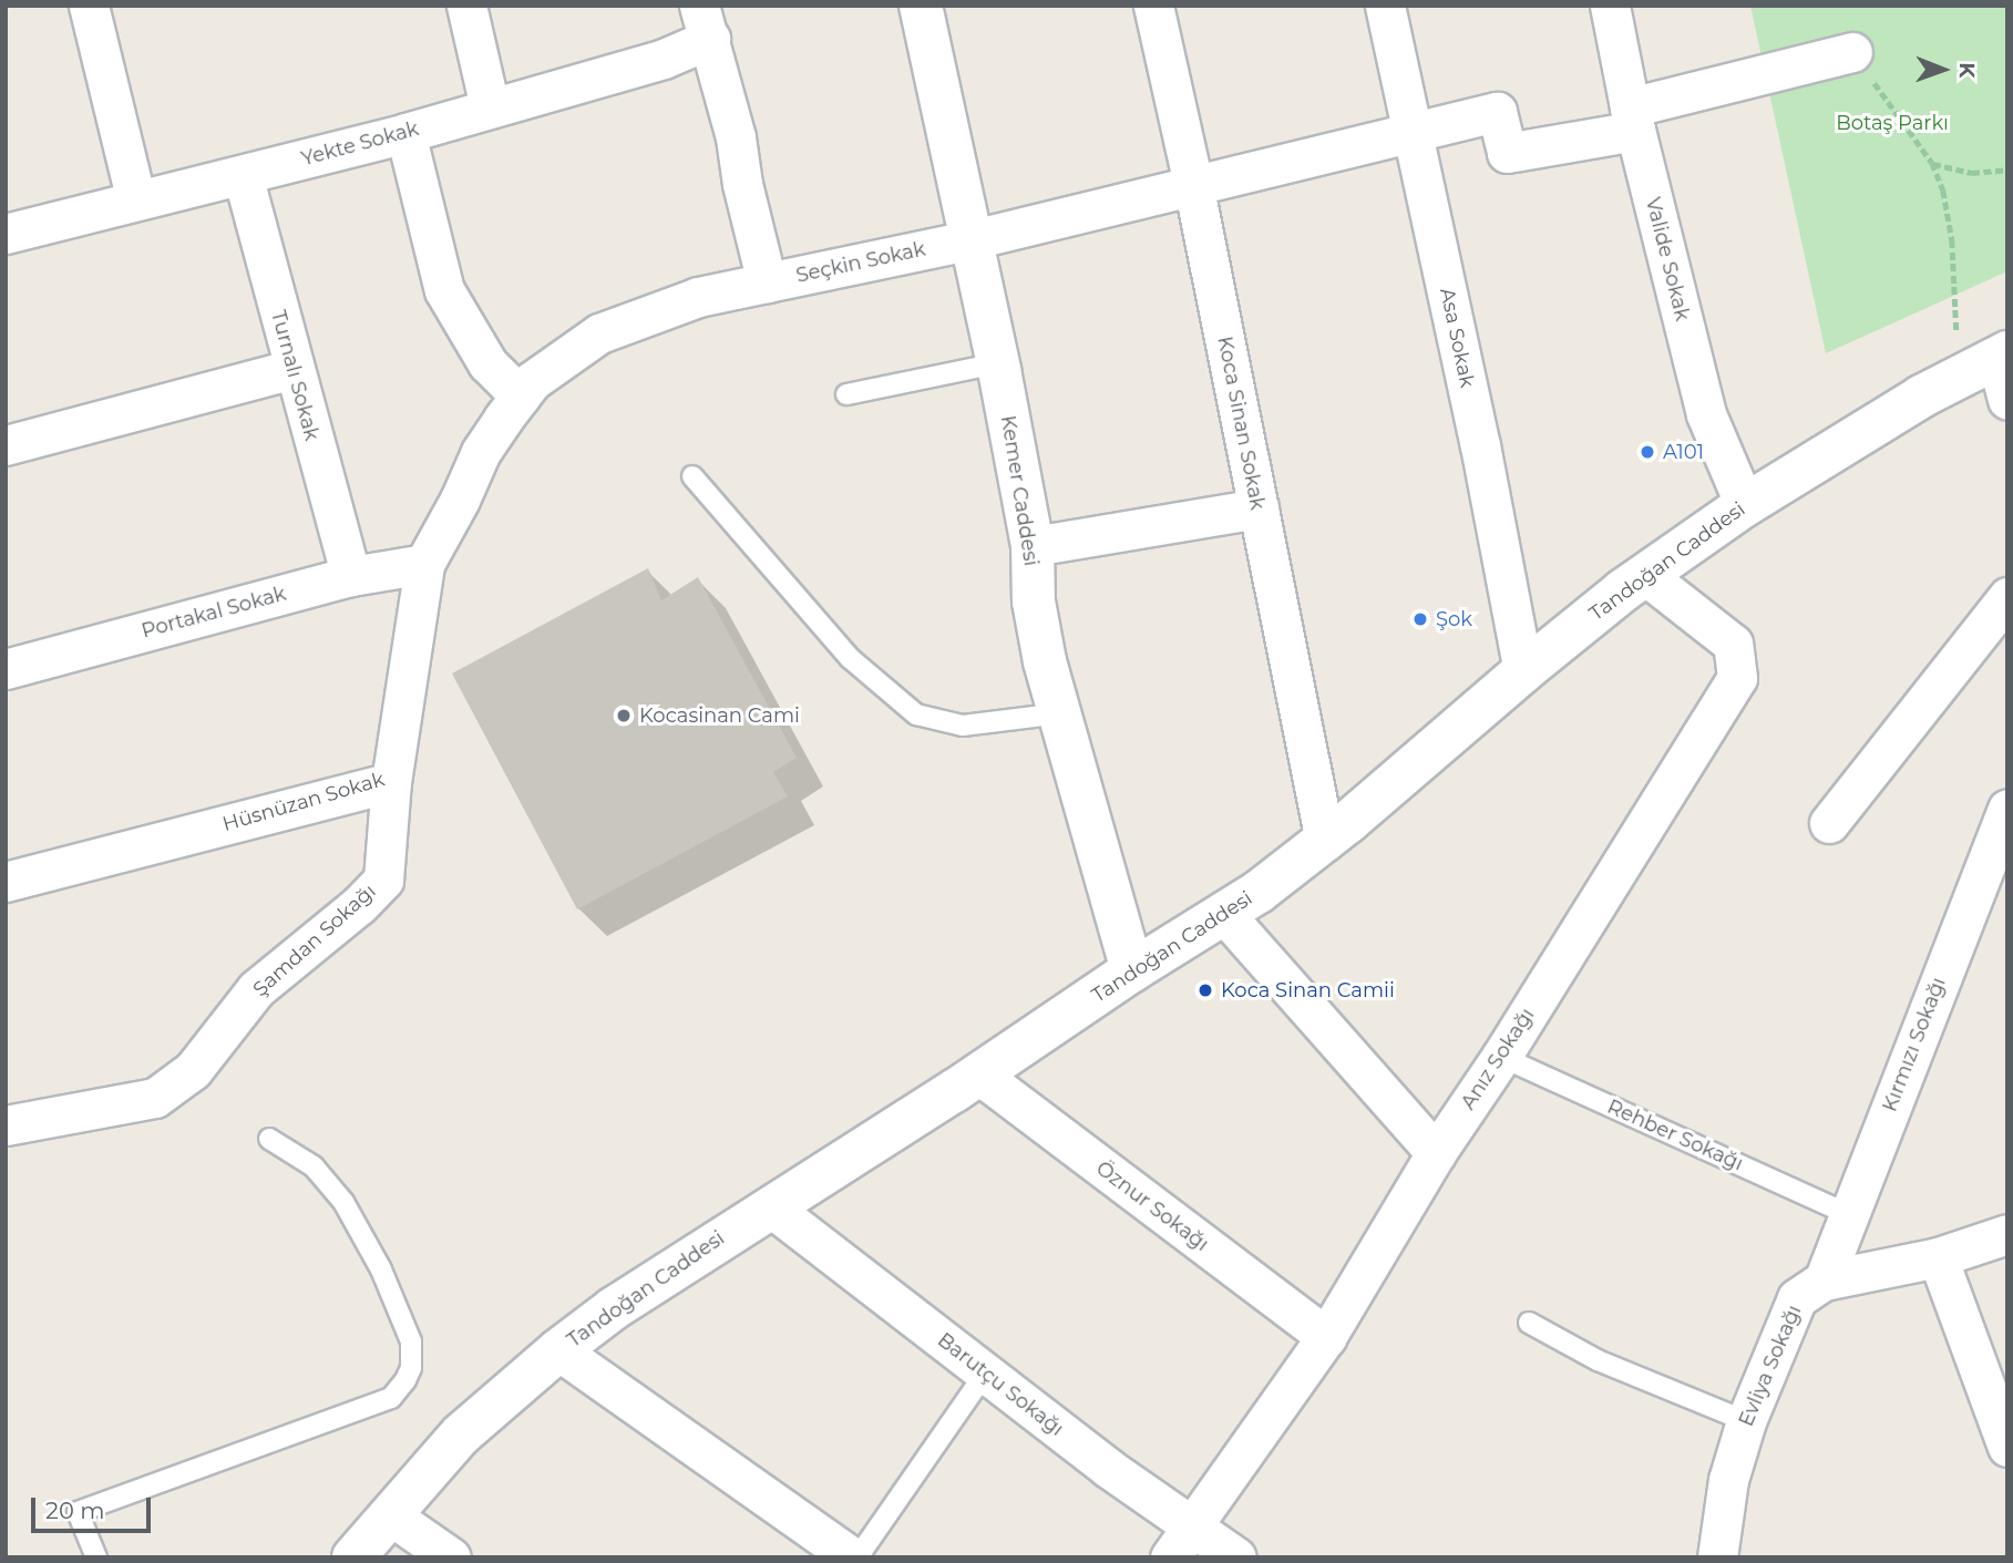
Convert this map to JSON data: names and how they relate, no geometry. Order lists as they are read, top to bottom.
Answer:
{
  "streets": {
    "street": [
      "Yekte Sokak",
      "Valide Sokak",
      "Seçkin Sokak",
      "Asa Sokak",
      "Turnalı Sokak",
      "Koca Sinan Sokak",
      "Kemer Caddesi",
      "Tandoğan Caddesi",
      "Portakal Sokak",
      "Hüsnüzan Sokak",
      "Şamdan Sokağı",
      "Kırmızı Sokağı",
      "Anız Sokağı",
      "Öznur Sokağı",
      "Evliya Sokağı",
      "Barutçu Sokağı"
    ],
    "lane": ["Rehber Sokağı"]
  },
  "crossings": [
    ["Yekte Sokak", "Turnalı Sokak"],
    ["Valide Sokak", "Seçkin Sokak"],
    ["Valide Sokak", "Tandoğan Caddesi"],
    ["Seçkin Sokak", "Asa Sokak"],
    ["Seçkin Sokak", "Koca Sinan Sokak"],
    ["Seçkin Sokak", "Kemer Caddesi"],
    ["Seçkin Sokak", "Portakal Sokak"],
    ["Seçkin Sokak", "Hüsnüzan Sokak"],
    ["Asa Sokak", "Tandoğan Caddesi"],
    ["Turnalı Sokak", "Portakal Sokak"],
    ["Koca Sinan Sokak", "Tandoğan Caddesi"],
    ["Kemer Caddesi", "Tandoğan Caddesi"],
    ["Tandoğan Caddesi", "Anız Sokağı"],
    ["Tandoğan Caddesi", "Öznur Sokağı"],
    ["Tandoğan Caddesi", "Barutçu Sokağı"],
    ["Portakal Sokak", "Hüsnüzan Sokak"],
    ["Hüsnüzan Sokak", "Şamdan Sokağı"],
    ["Kırmızı Sokağı", "Rehber Sokağı"],
    ["Kırmızı Sokağı", "Evliya Sokağı"],
    ["Anız Sokağı", "Rehber Sokağı"],
    ["Anız Sokağı", "Öznur Sokağı"],
    ["Anız Sokağı", "Barutçu Sokağı"]
  ],
  "parks": ["Botaş Parkı"],
  "places": [
    "A101",
    "Şok",
    "Kocasinan Cami",
    "Koca Sinan Camii"
  ],
  "scale_bar": "20 m",
  "north": "right"
}
